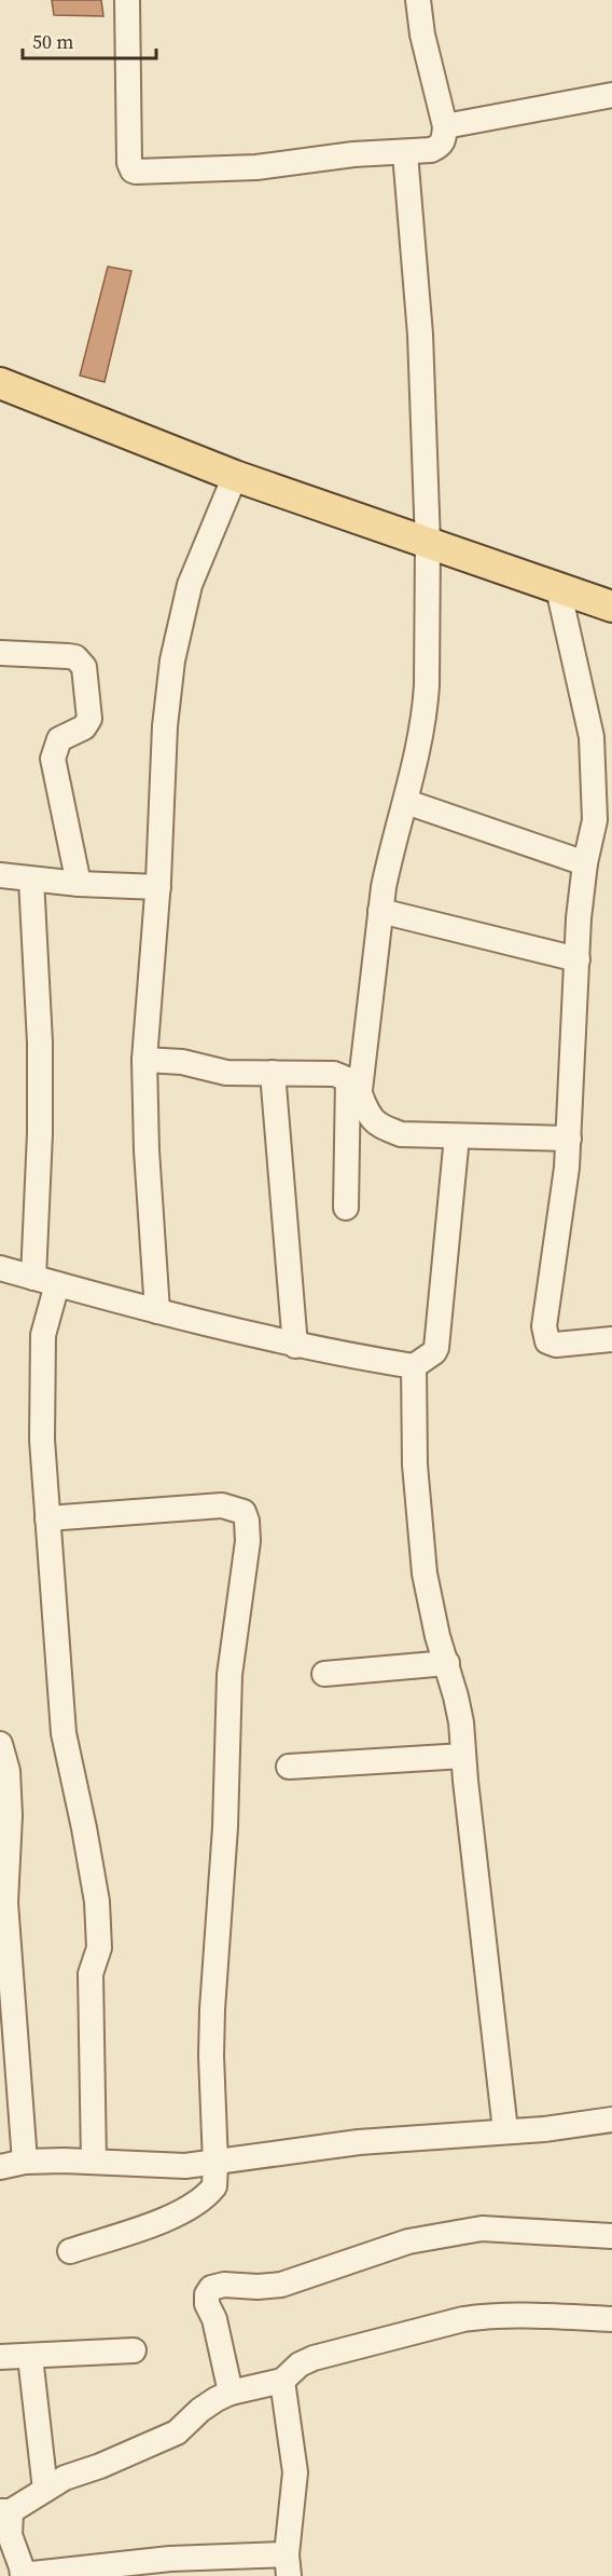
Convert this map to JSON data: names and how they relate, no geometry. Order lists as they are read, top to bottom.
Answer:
{
  "scale_bar": "50 m"
}
